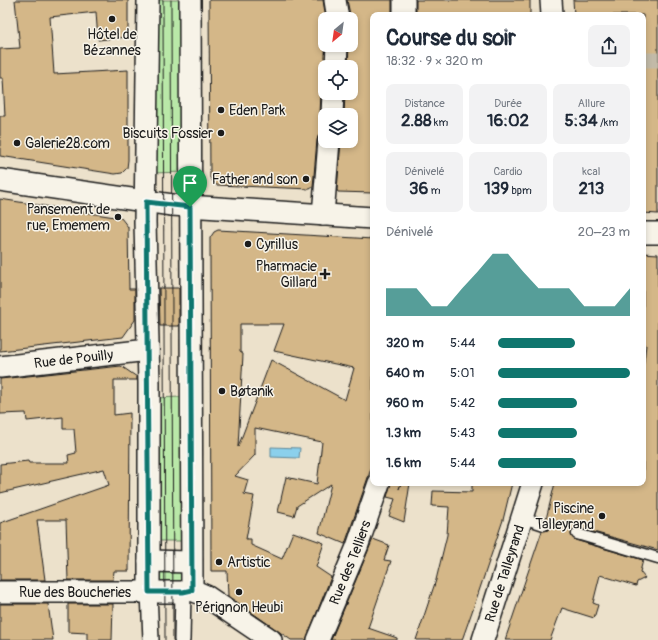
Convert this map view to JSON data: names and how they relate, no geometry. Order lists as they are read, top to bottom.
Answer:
{
  "streets": {
    "street": [
      "Rue de Pouilly",
      "Rue des Telliers",
      "Rue de Talleyrand",
      "Rue des Boucheries"
    ]
  },
  "places": {
    "other": [
      "Hôtel de Bézannes",
      "Eden Park",
      "Biscuits Fossier",
      "Galerie28.com",
      "Father and son",
      "Pansement de rue, Ememem",
      "Cyrillus",
      "Bøtanik",
      "Piscine Talleyrand",
      "Artistic",
      "Pérignon Heubi"
    ],
    "health": ["Pharmacie Gillard"]
  },
  "north": "bottom left",
  "page": {
    "heading": ["Course du soir", "18:32 · 9 × 320 m"],
    "stats": [
      ["Distance", "2.88 km"],
      ["Durée", "16:02"],
      ["Allure", "5:34 /km"],
      ["Dénivelé", "36 m"],
      ["Cardio", "139 bpm"],
      ["kcal", "213"]
    ],
    "chart": ["Dénivelé", "20–23 m"],
    "list": [
      {
        "name": "320 m",
        "note": "5:44"
      },
      {
        "name": "640 m",
        "note": "5:01"
      },
      {
        "name": "960 m",
        "note": "5:42"
      },
      {
        "name": "1.3 km",
        "note": "5:43"
      },
      {
        "name": "1.6 km",
        "note": "5:44"
      }
    ]
  }
}
